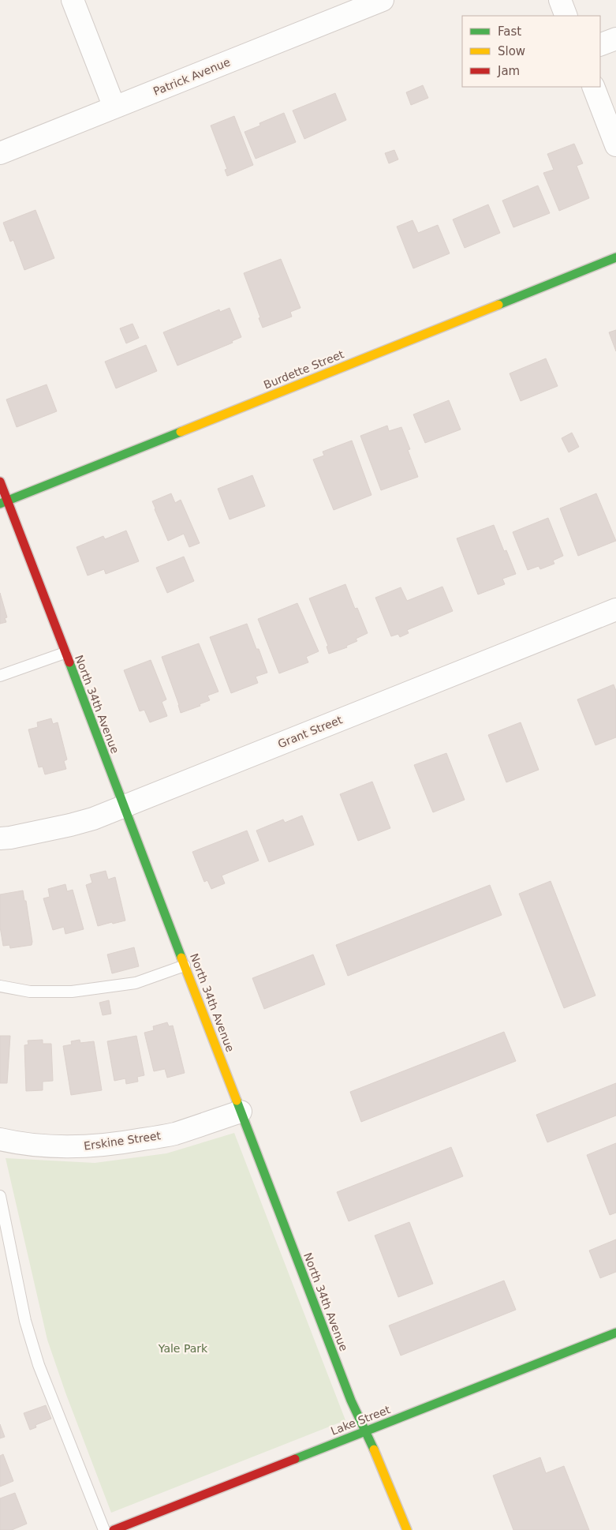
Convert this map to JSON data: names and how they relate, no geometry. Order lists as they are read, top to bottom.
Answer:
{
  "streets": {
    "street": [
      "Patrick Avenue",
      "Burdette Street",
      "North 34th Avenue",
      "Grant Street",
      "Erskine Street",
      "Lake Street"
    ]
  },
  "crossings": [
    ["Burdette Street", "North 34th Avenue"],
    ["North 34th Avenue", "Grant Street"],
    ["North 34th Avenue", "Erskine Street"],
    ["North 34th Avenue", "Lake Street"]
  ],
  "parks": ["Yale Park"],
  "legend": ["Fast", "Slow", "Jam"]
}
